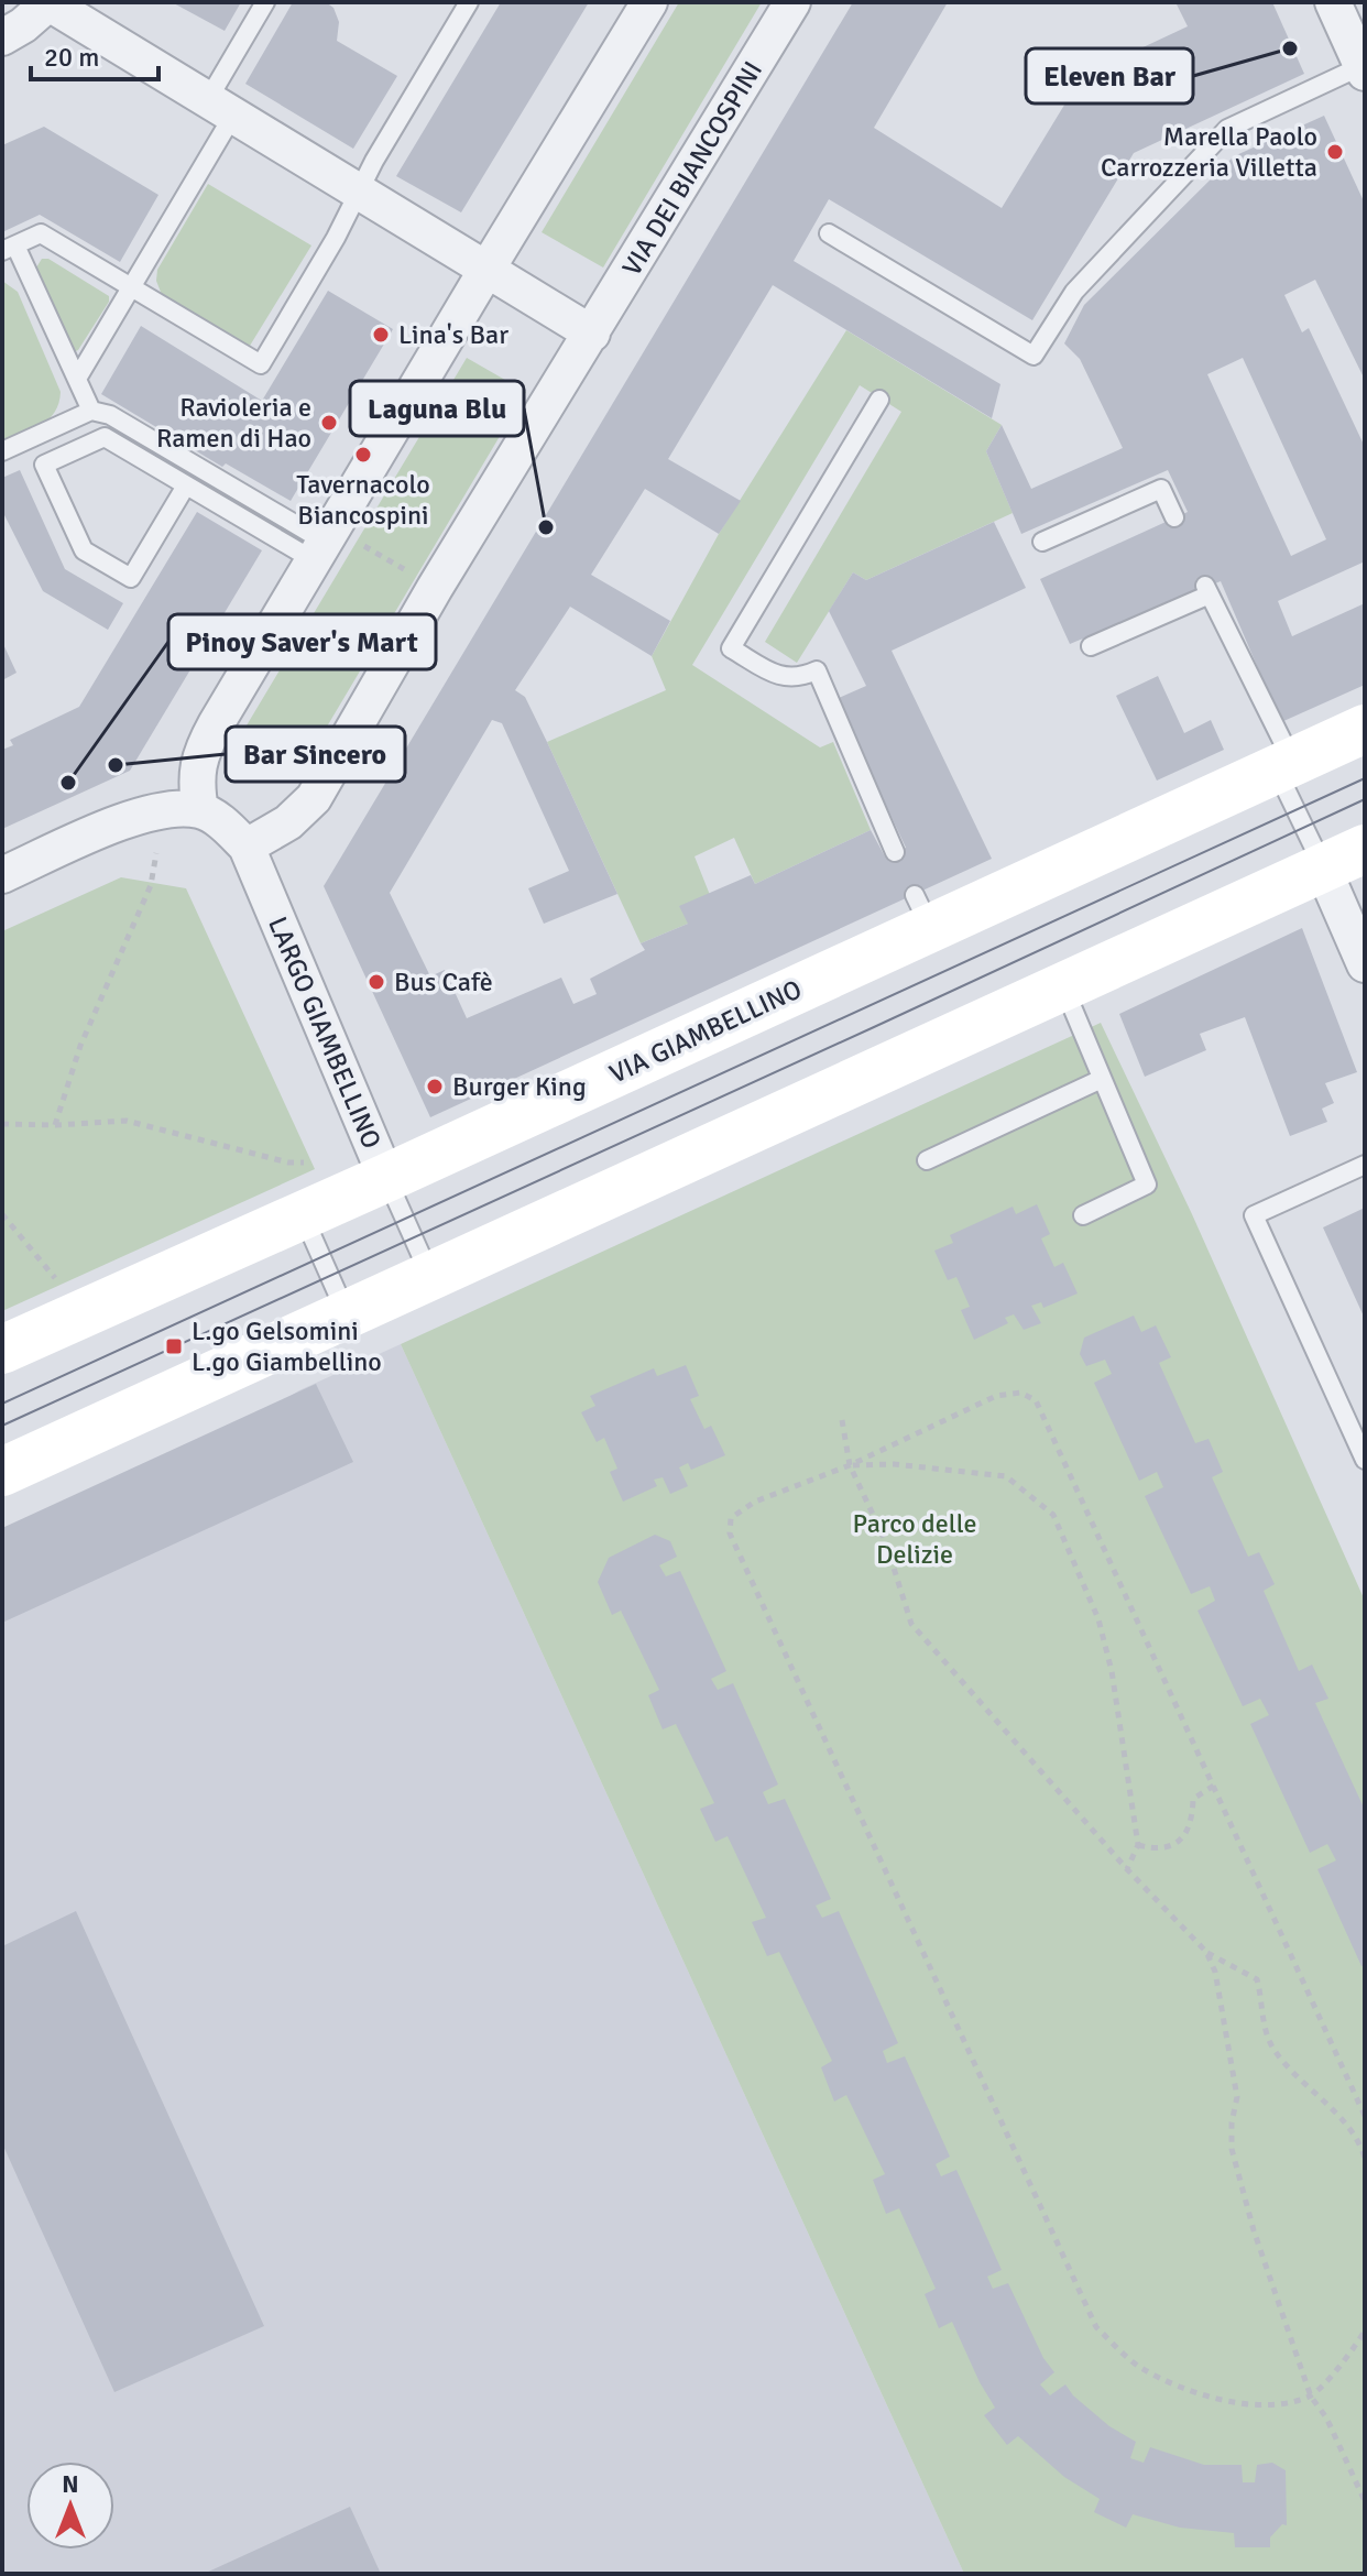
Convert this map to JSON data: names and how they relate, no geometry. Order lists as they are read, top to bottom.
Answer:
{
  "streets": {
    "street": ["VIA DEI BIANCOSPINI", "VIA GIAMBELLINO", "LARGO GIAMBELLINO"]
  },
  "crossings": [
    ["VIA DEI BIANCOSPINI", "LARGO GIAMBELLINO"],
    ["VIA GIAMBELLINO", "LARGO GIAMBELLINO"]
  ],
  "parks": ["Parco delle Delizie"],
  "places": {
    "other": [
      "Eleven Bar",
      "Marella Paolo Carrozzeria Villetta",
      "Lina's Bar",
      "Ravioleria e Ramen di Hao",
      "Tavernacolo Biancospini",
      "Laguna Blu",
      "Bar Sincero",
      "Pinoy Saver's Mart",
      "Bus Cafè",
      "Burger King"
    ],
    "transit": ["L.go Gelsomini L.go Giambellino"]
  },
  "scale_bar": "20 m",
  "north": "top"
}
